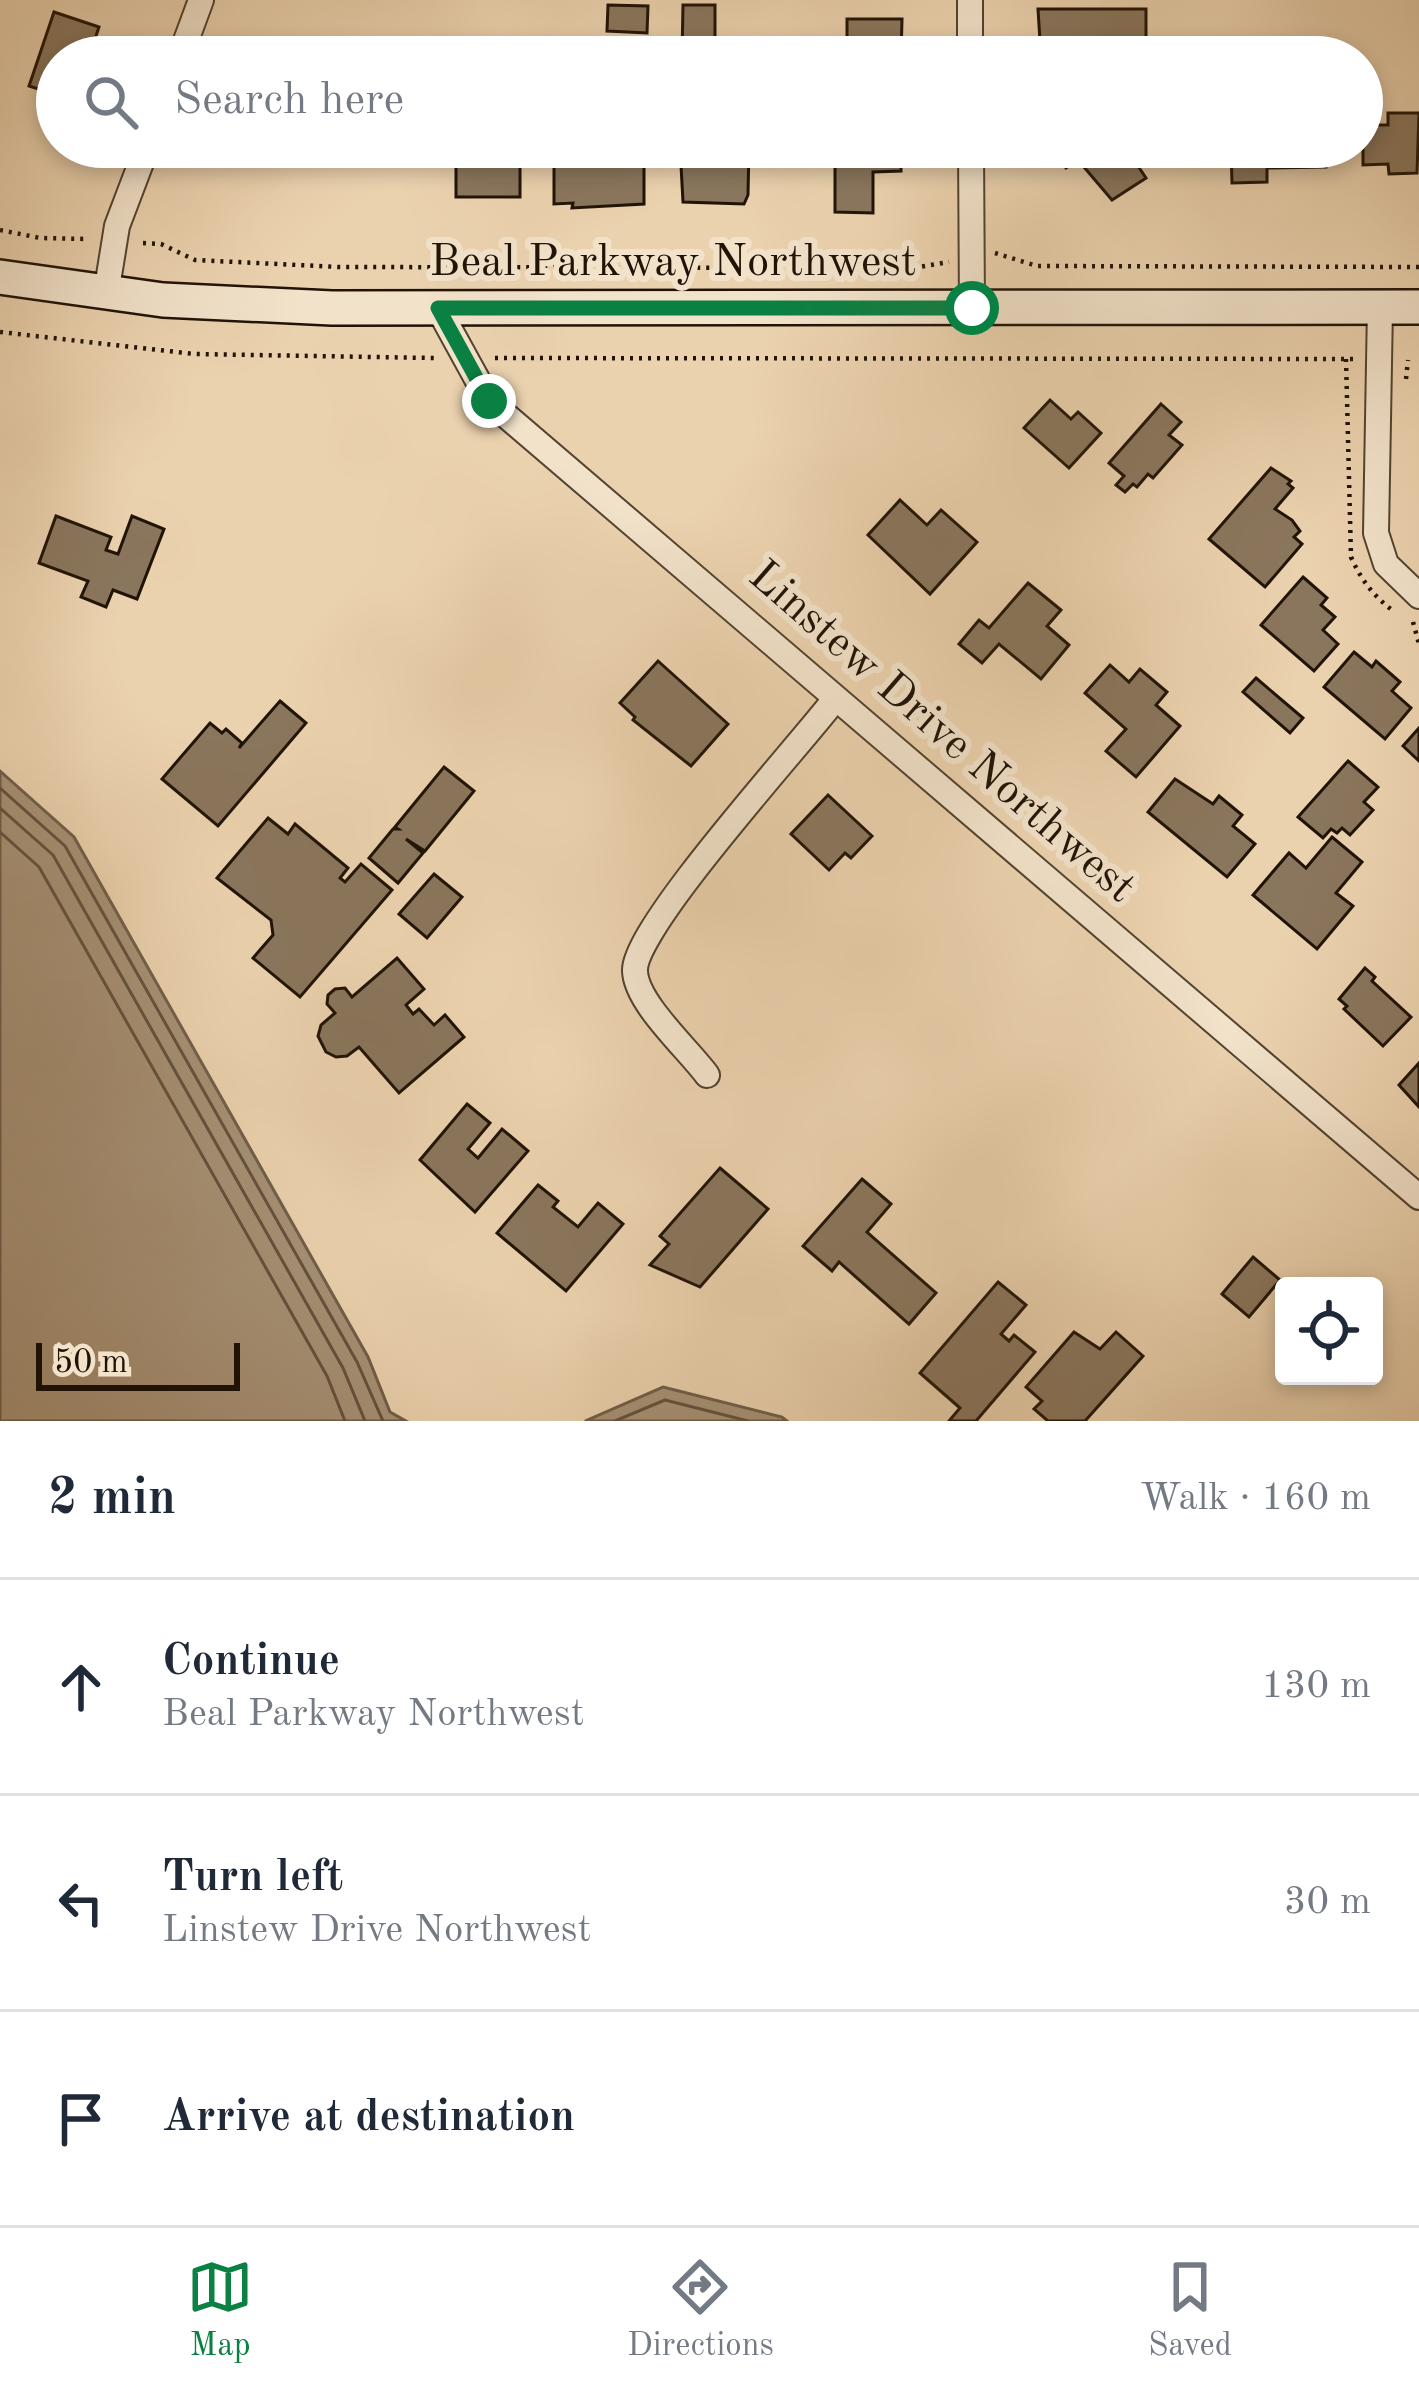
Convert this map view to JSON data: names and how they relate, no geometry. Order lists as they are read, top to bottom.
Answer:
{
  "streets": {
    "main road": ["Beal Parkway Northwest"],
    "street": ["Linstew Drive Northwest"]
  },
  "crossings": [
    ["Beal Parkway Northwest", "Linstew Drive Northwest"]
  ],
  "scale_bar": "50 m",
  "page": {
    "search": "Search here",
    "scale": "50 m",
    "heading": ["2 min", "Walk · 160 m"],
    "list": [
      ["Continue", "Beal Parkway Northwest", "130 m"],
      ["Turn left", "Linstew Drive Northwest", "30 m"],
      "Arrive at destination"
    ],
    "nav": ["Map", "Directions", "Saved"]
  }
}
